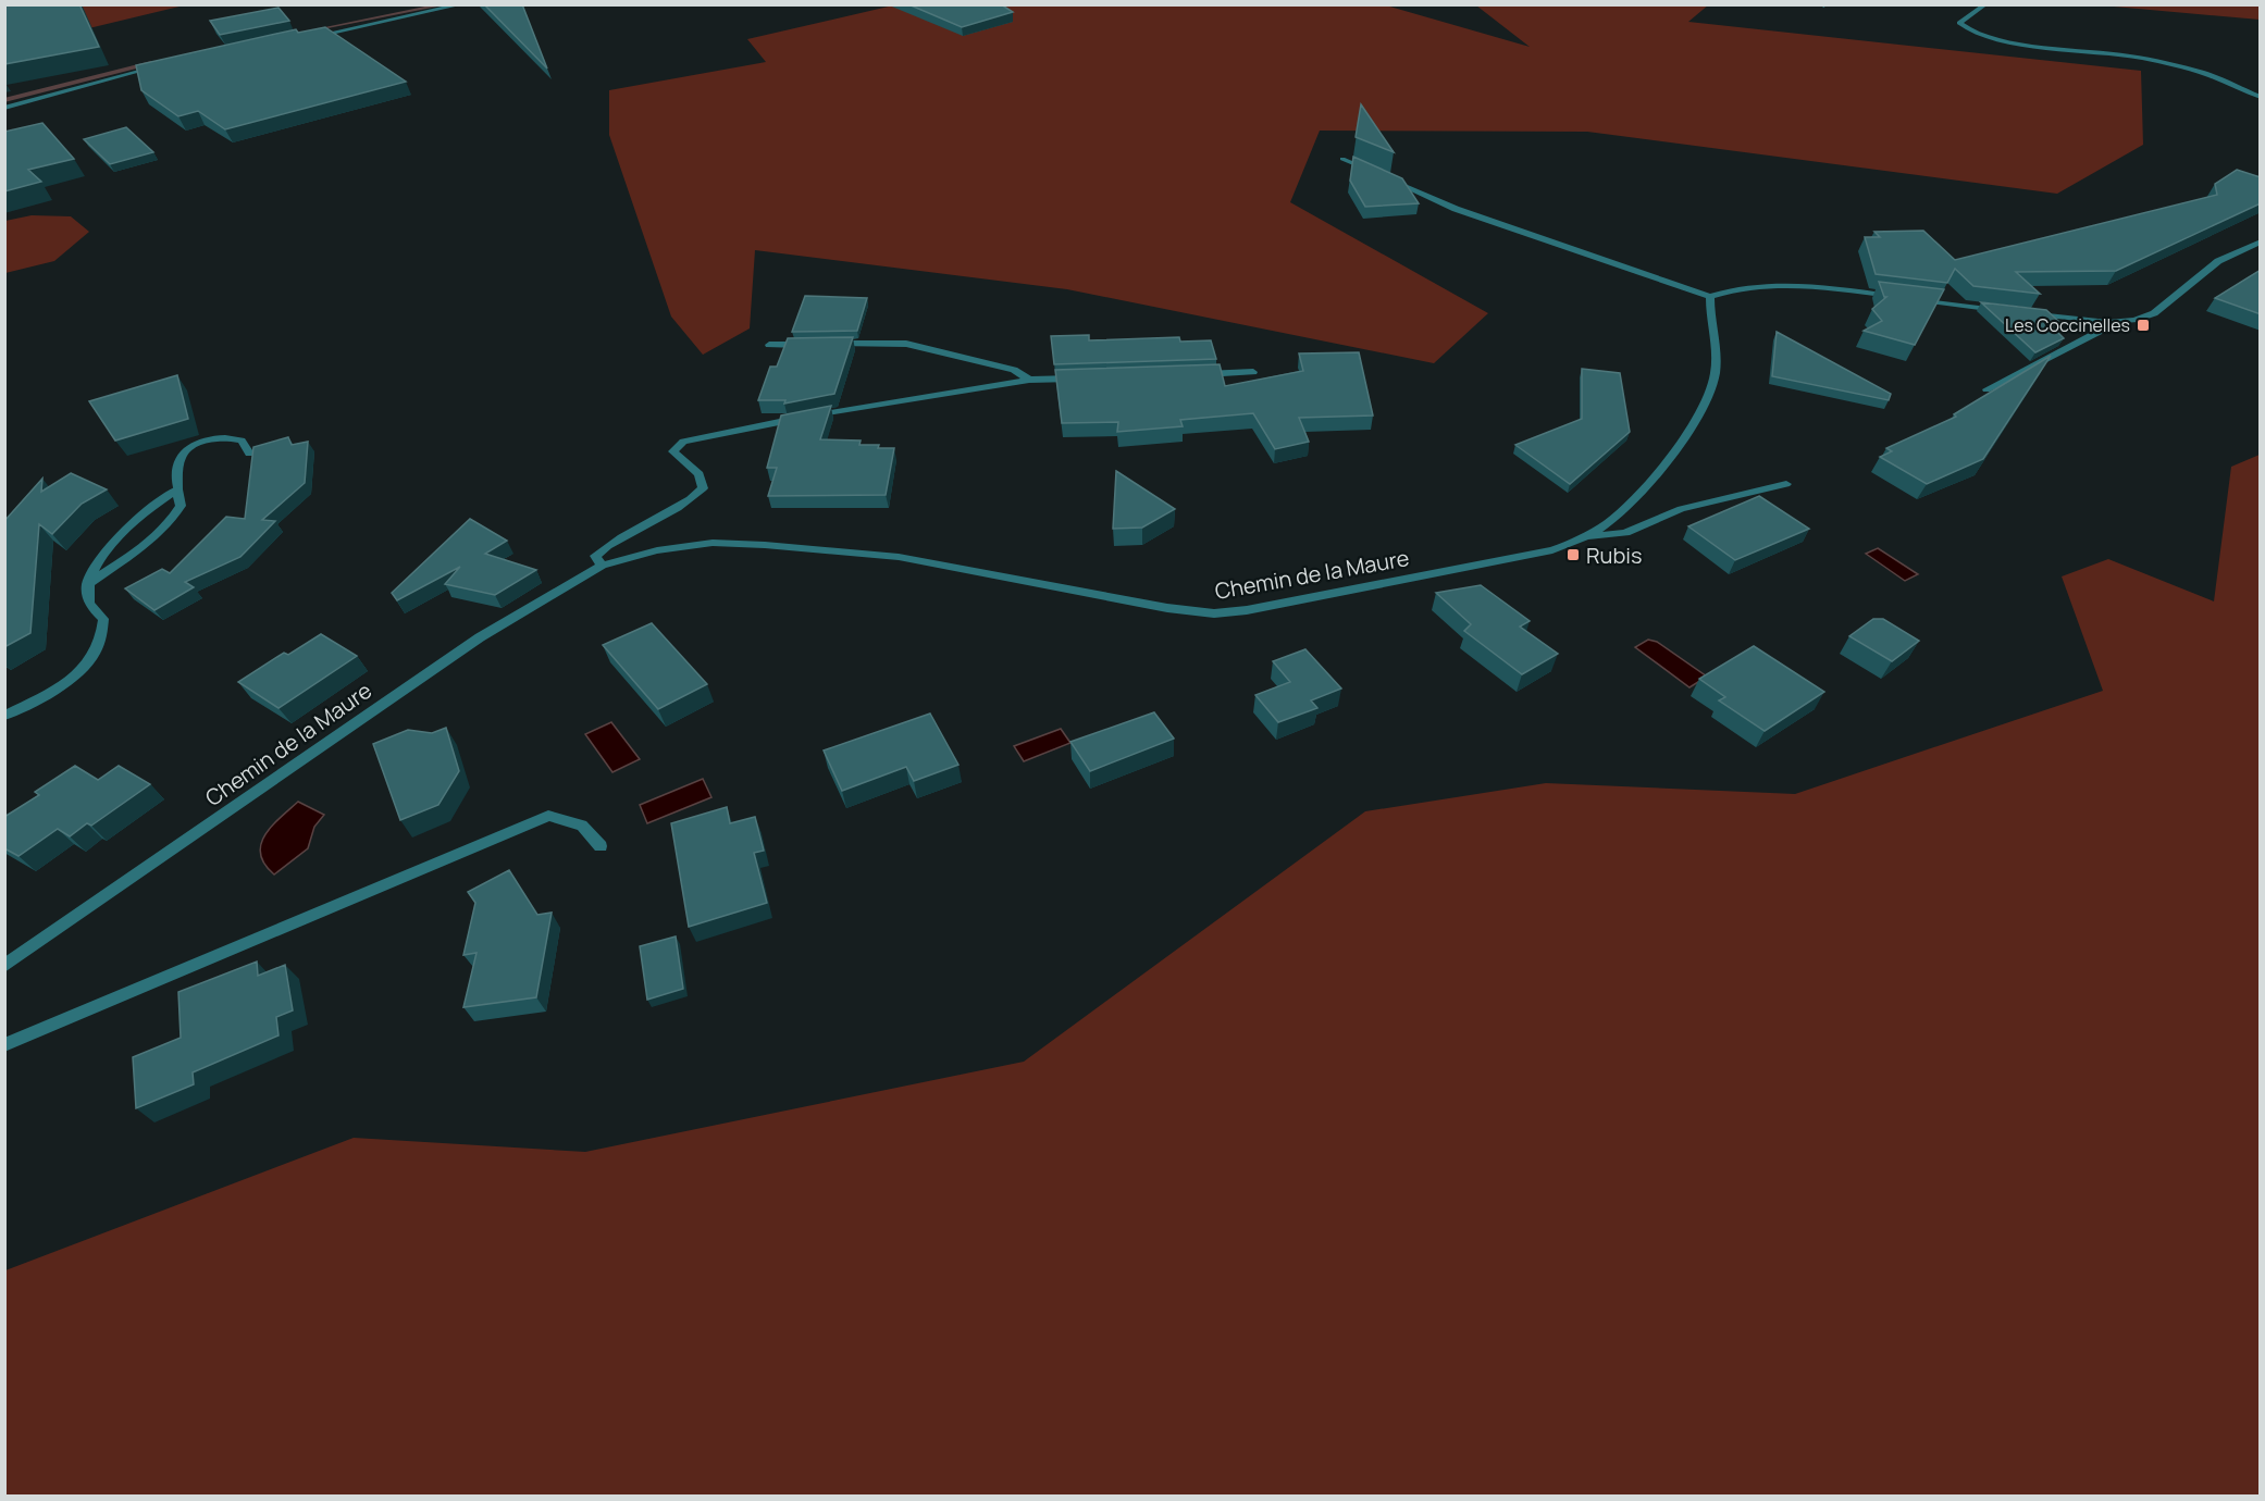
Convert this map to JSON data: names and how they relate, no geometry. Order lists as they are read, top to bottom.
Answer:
{
  "streets": {
    "street": ["Chemin de la Maure"]
  },
  "places": {
    "transit": ["Les Coccinelles", "Rubis"]
  }
}
